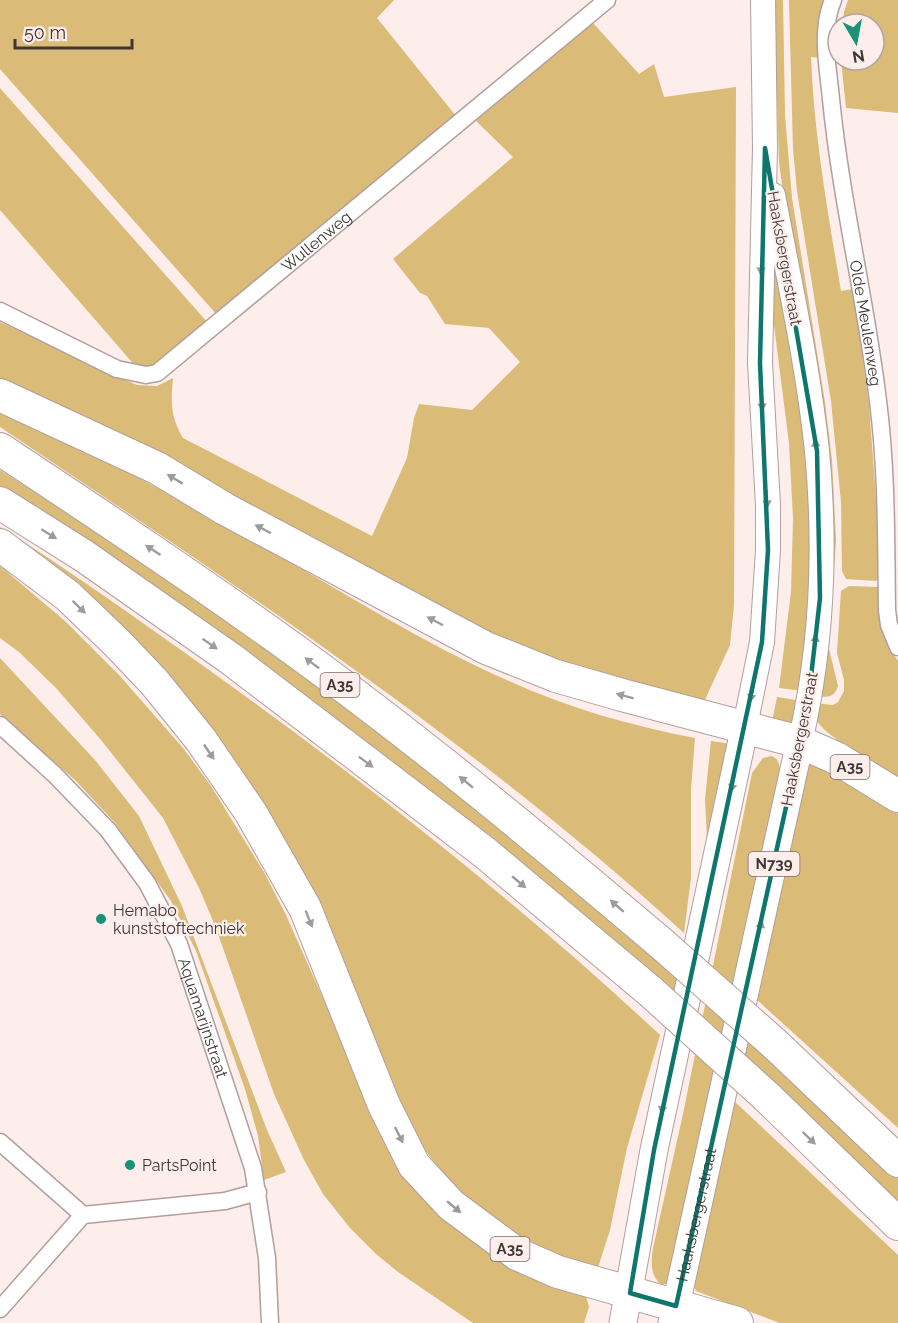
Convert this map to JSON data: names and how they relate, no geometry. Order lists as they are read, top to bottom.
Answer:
{
  "streets": {
    "highway": ["A35"],
    "main road": ["Haaksbergerstraat", "N739"],
    "street": ["Wullenweg", "Olde Meulenweg", "Aquamarijnstraat"]
  },
  "crossings": [
    ["Haaksbergerstraat", "A35"]
  ],
  "places": ["Hemabo kunststoftechniek", "PartsPoint"],
  "scale_bar": "50 m",
  "north": "bottom"
}
